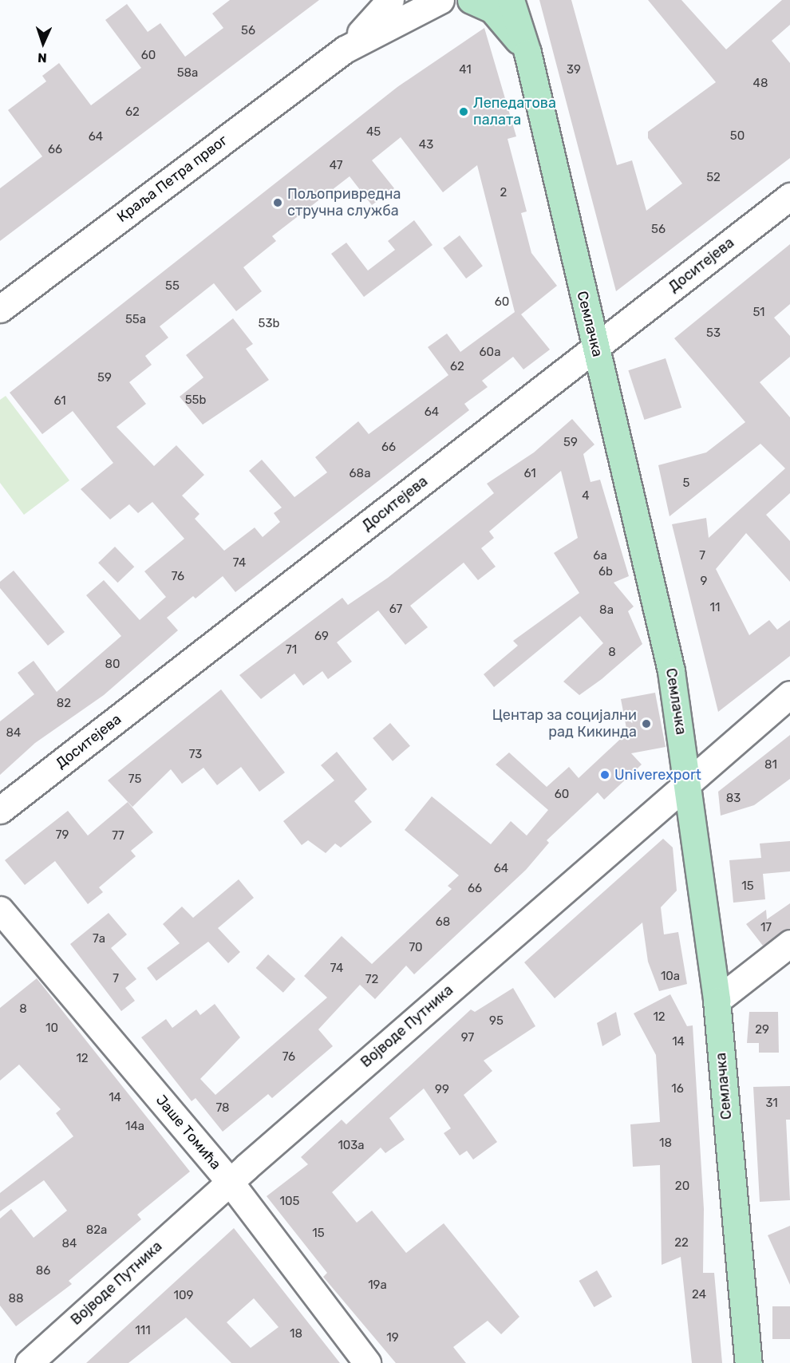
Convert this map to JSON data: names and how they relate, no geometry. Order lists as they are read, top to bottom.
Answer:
{
  "streets": {
    "main road": ["Семлачка"],
    "street": [
      "Краља Петра првог",
      "Доситејева",
      "Војводе Путника",
      "Јаше Томића"
    ]
  },
  "crossings": [
    ["Доситејева", "Семлачка"],
    ["Семлачка", "Војводе Путника"],
    ["Војводе Путника", "Јаше Томића"]
  ],
  "places": [
    "Лепедатова палата",
    "Пољопривредна стручна служба",
    "Центар за социјални рад Кикинда",
    "Univerexport"
  ],
  "house_numbers": [
    "56",
    "60",
    "41",
    "39",
    "58a",
    "48",
    "62",
    "45",
    "50",
    "64",
    "43",
    "66",
    "47",
    "52",
    "2",
    "56",
    "55",
    "60",
    "51",
    "55a",
    "53b",
    "53",
    "60a",
    "62",
    "59",
    "55b",
    "61",
    "64",
    "59",
    "66",
    "68a",
    "61",
    "5",
    "4",
    "6a",
    "7",
    "74",
    "6b",
    "76",
    "9",
    "11",
    "67",
    "8a",
    "69",
    "71",
    "8",
    "80",
    "82",
    "84",
    "73",
    "81",
    "75",
    "60",
    "83",
    "79",
    "77",
    "64",
    "15",
    "66",
    "68",
    "17",
    "7a",
    "70",
    "74",
    "10a",
    "7",
    "72",
    "8",
    "12",
    "95",
    "10",
    "29",
    "97",
    "14",
    "76",
    "12",
    "16",
    "99",
    "14",
    "31",
    "78",
    "14a",
    "18",
    "103a",
    "20",
    "105",
    "82a",
    "15",
    "22",
    "84",
    "86",
    "19a",
    "24",
    "109",
    "88",
    "111",
    "18",
    "19"
  ],
  "north": "bottom"
}
